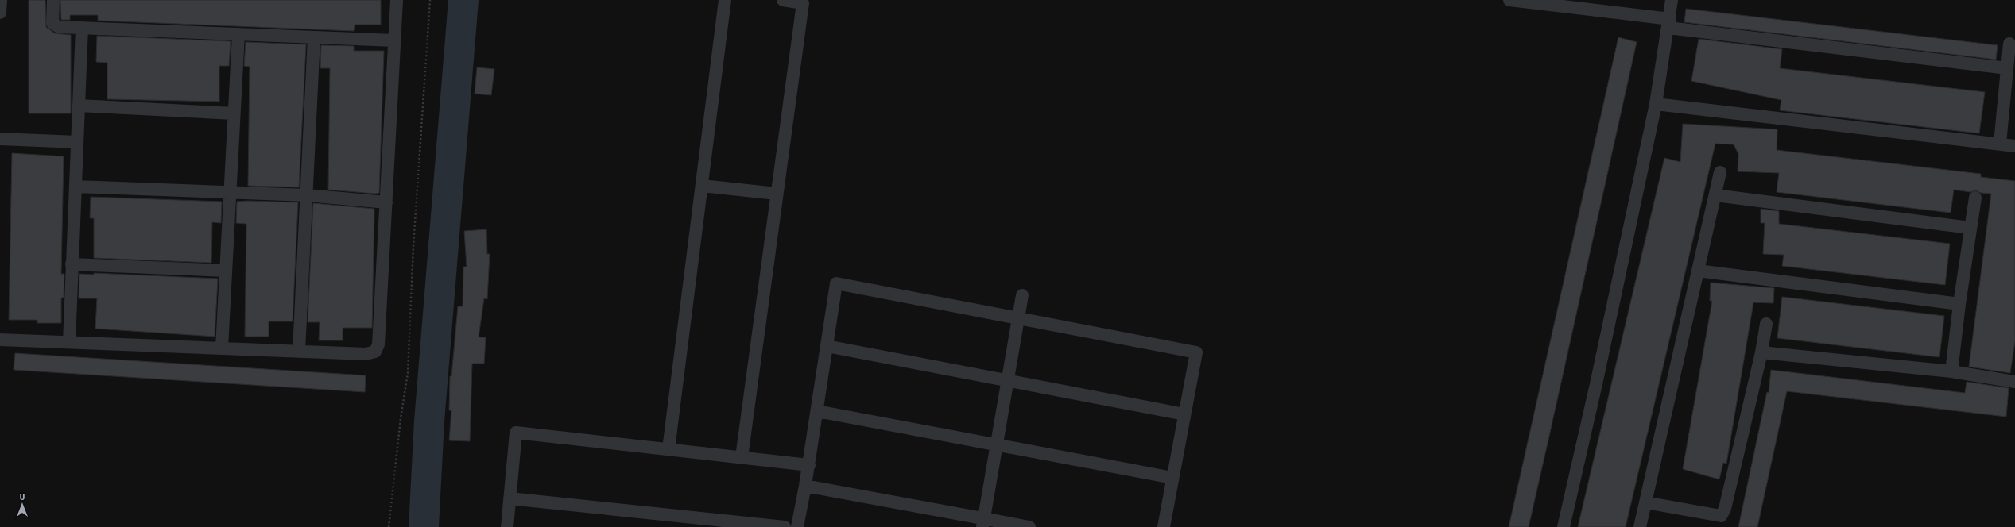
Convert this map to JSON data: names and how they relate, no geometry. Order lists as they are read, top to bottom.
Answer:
{
  "north": "top"
}
